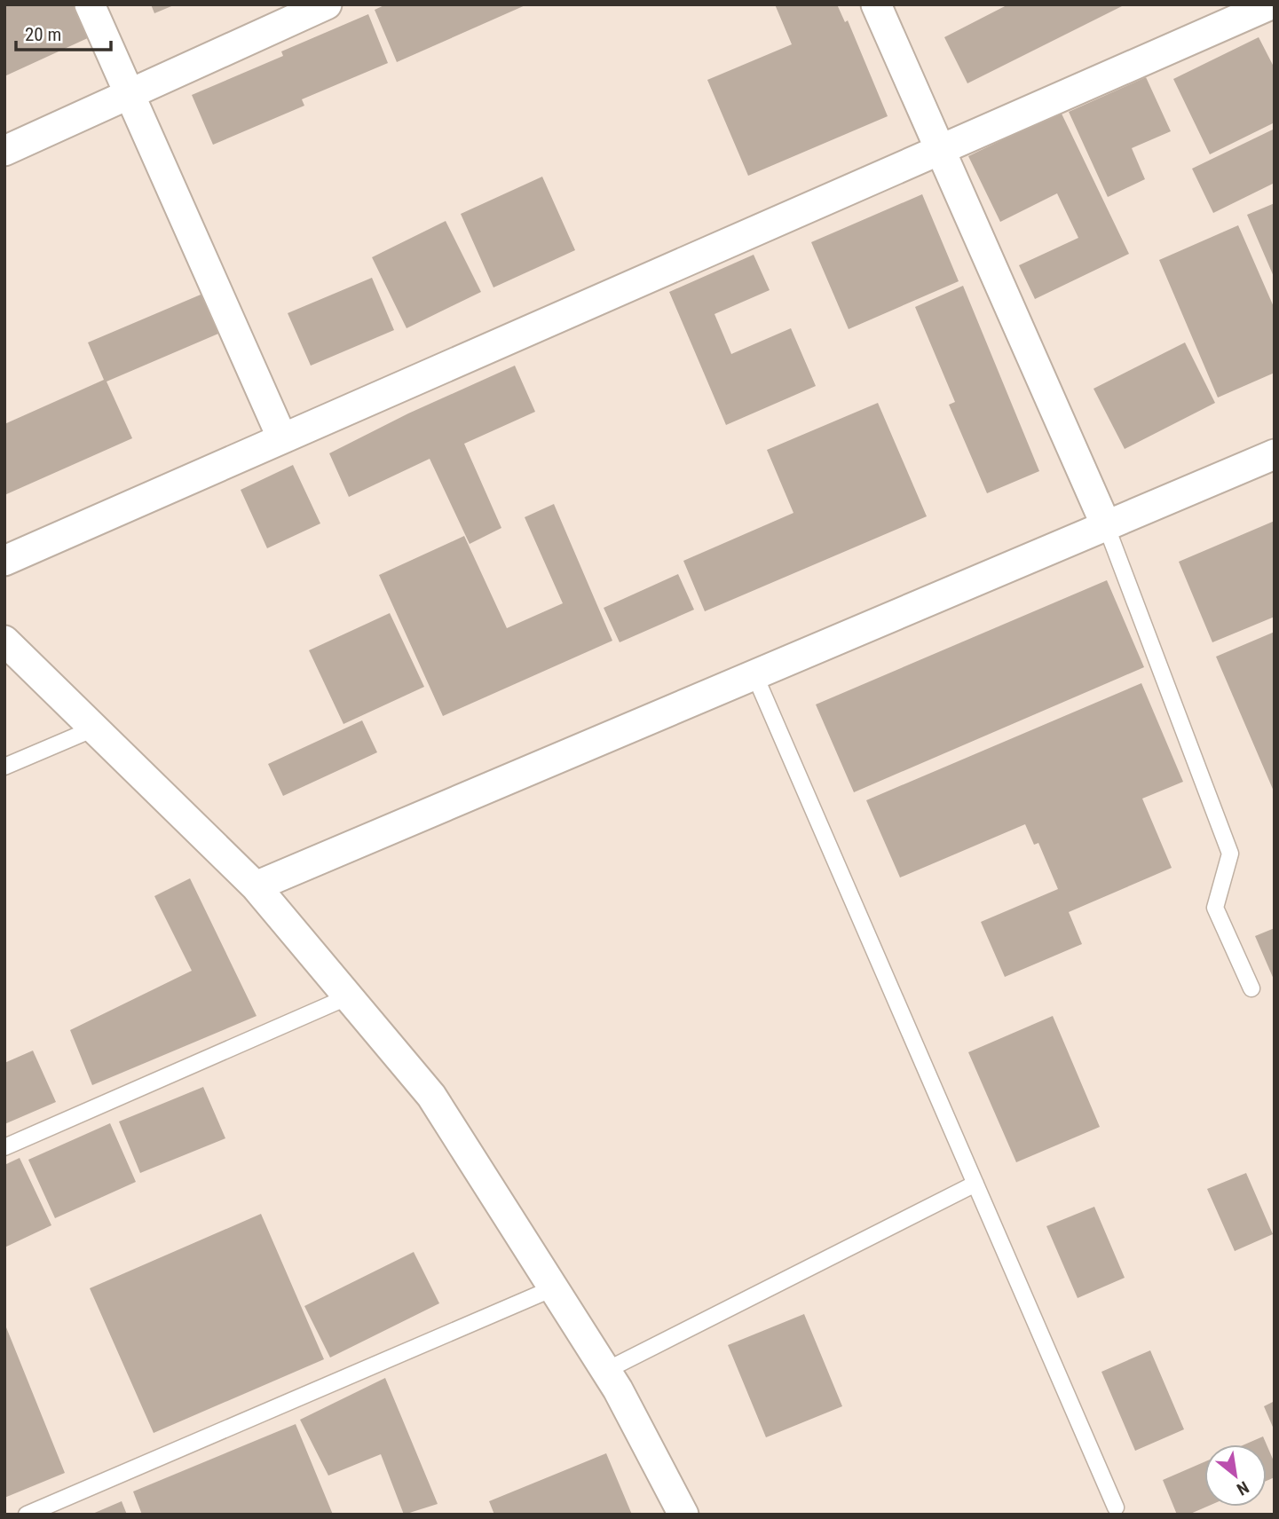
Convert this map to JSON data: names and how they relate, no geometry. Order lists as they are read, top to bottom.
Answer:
{
  "scale_bar": "20 m",
  "north": "bottom right"
}
